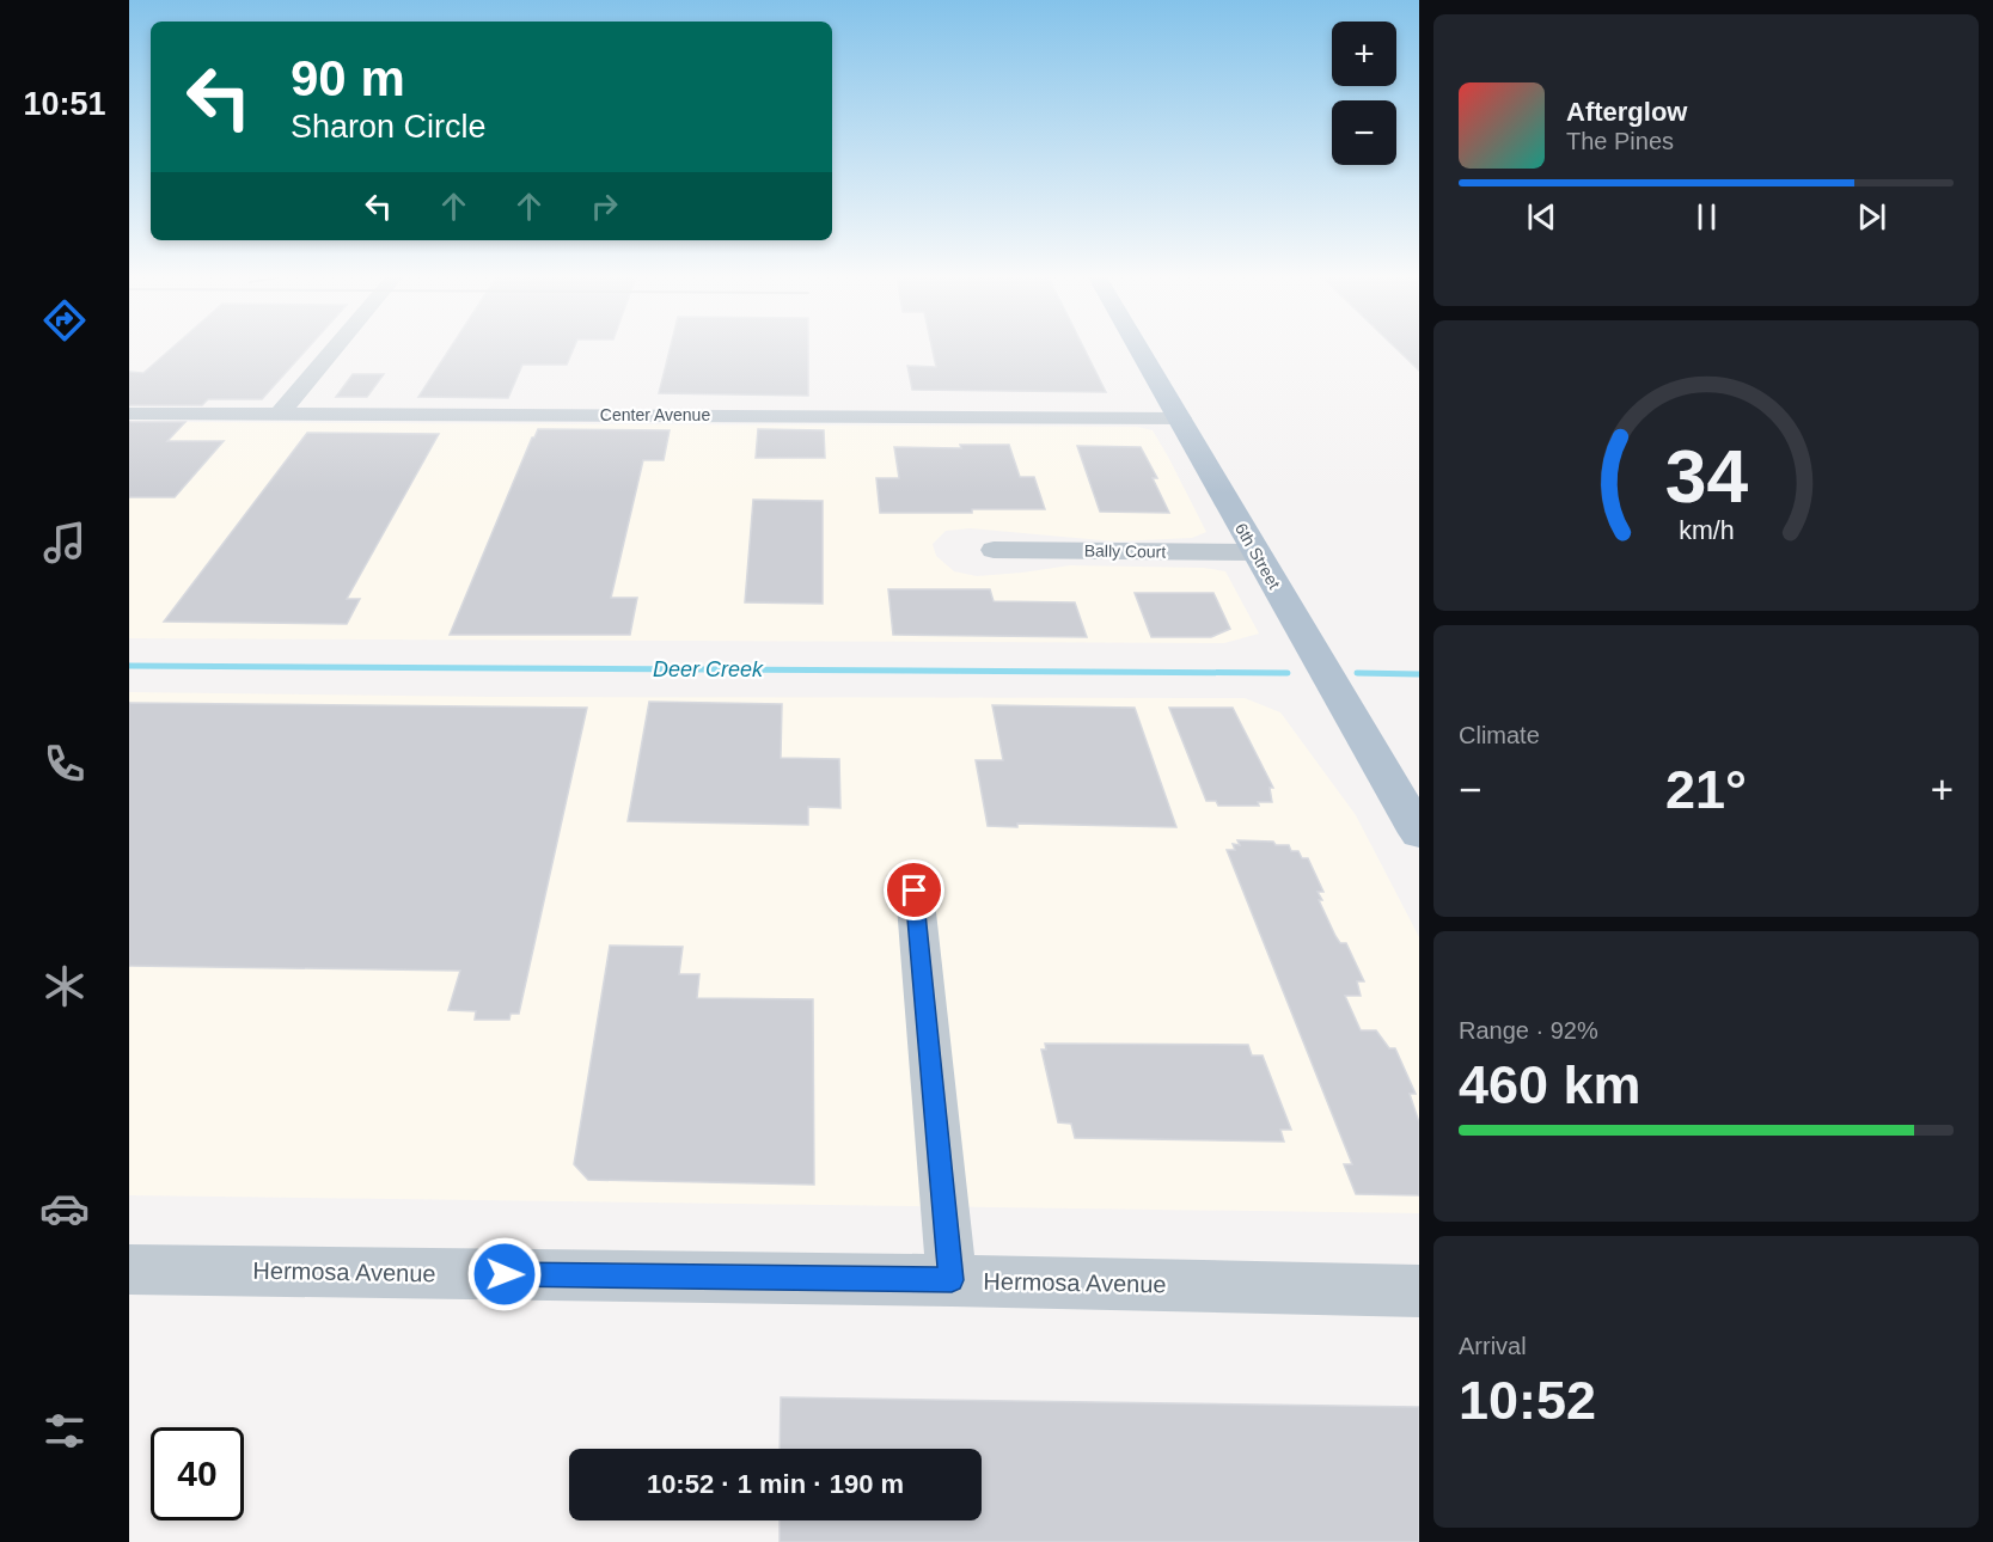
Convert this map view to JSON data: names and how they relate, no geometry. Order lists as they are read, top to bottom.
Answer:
{
  "streets": {
    "main road": ["6th Street"],
    "street": ["Center Avenue", "Bally Court", "Hermosa Avenue"]
  },
  "crossings": [
    ["Center Avenue", "6th Street"],
    ["Bally Court", "6th Street"]
  ],
  "water": ["Deer Creek"],
  "page": {
    "tabs": "10:51",
    "map_buttons": ["+", "−"],
    "turn": ["90 m", "Sharon Circle"],
    "song": ["Afterglow", "The Pines"],
    "tile": [
      "Climate",
      ["Range · 92%", "460 km"],
      ["Arrival", "10:52"]
    ],
    "heat": ["−", "21°", "+"],
    "limit": "40",
    "trip": "10:52 · 1 min · 190 m",
    "gauge": ["34", "km/h"]
  }
}
